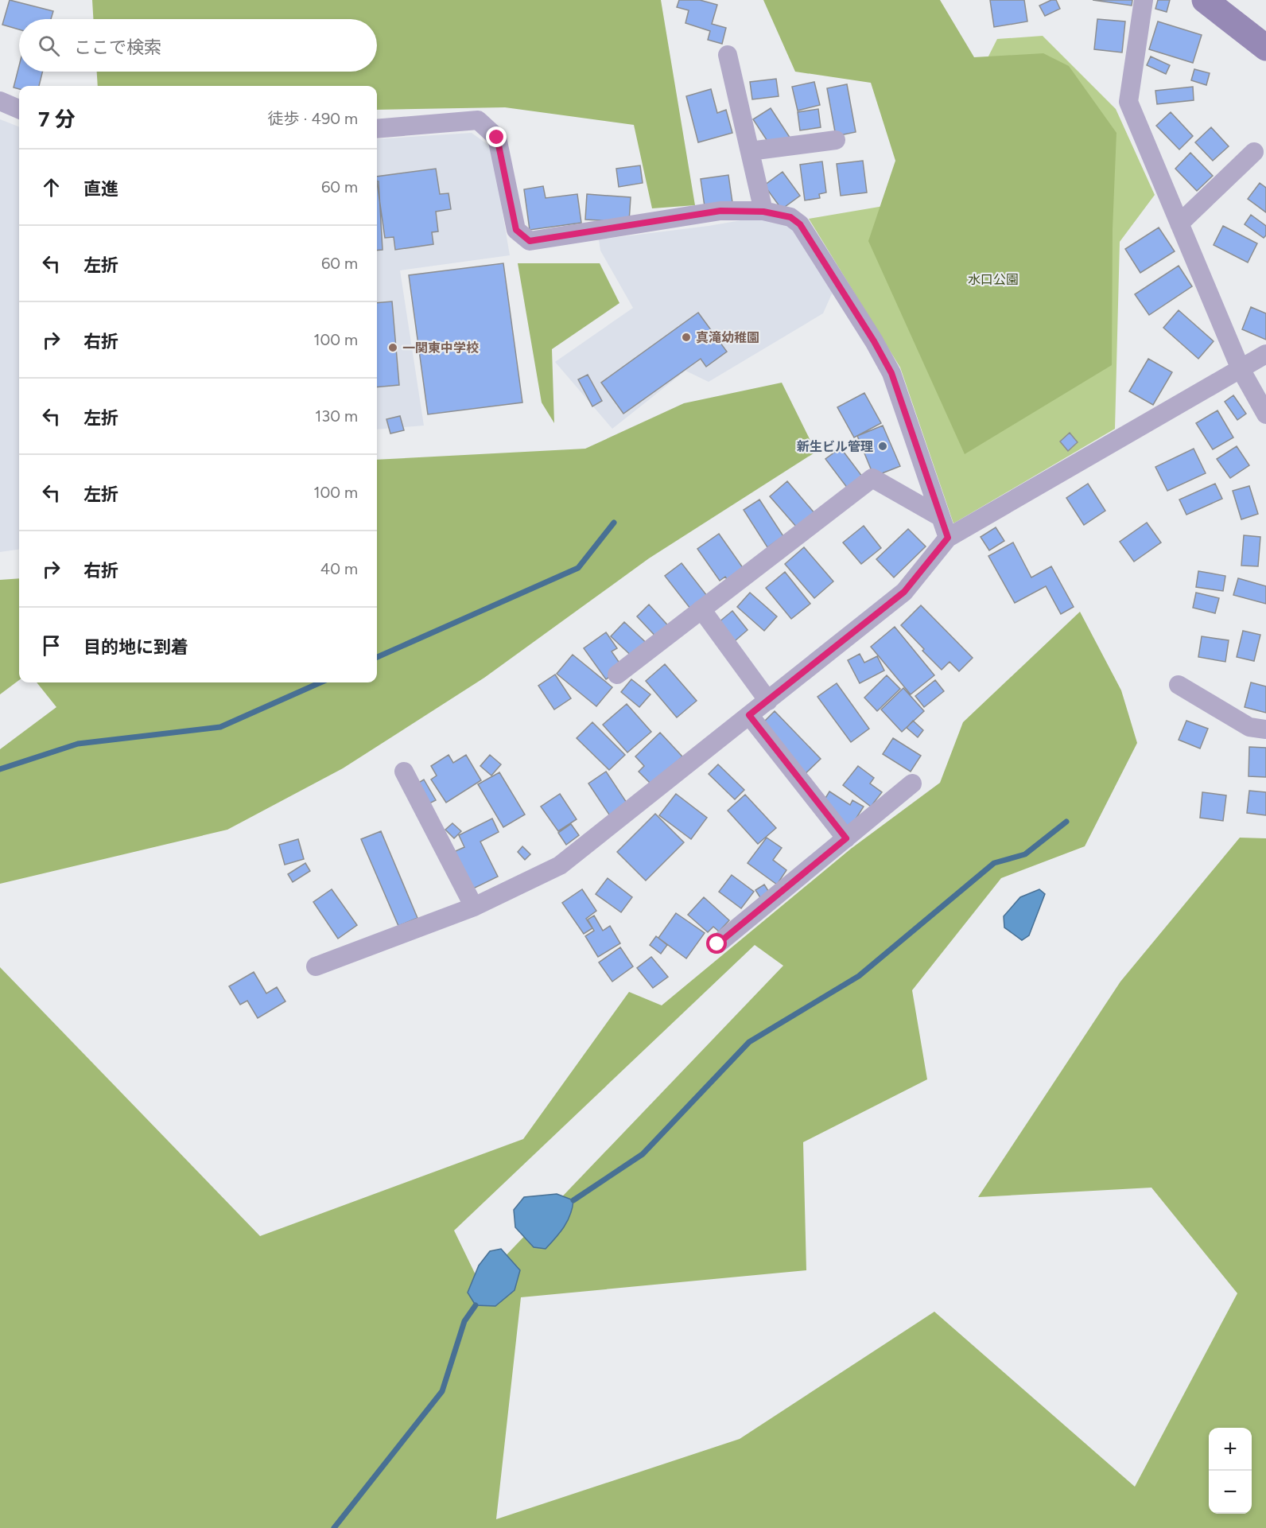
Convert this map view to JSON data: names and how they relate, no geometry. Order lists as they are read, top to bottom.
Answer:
{
  "parks": ["水口公園"],
  "places": ["真滝幼稚園", "一関東中学校", "新生ビル管理"],
  "page": {
    "search": "ここで検索",
    "heading": ["7 分", "徒歩 · 490 m"],
    "list": [
      ["直進", "60 m"],
      ["左折", "60 m"],
      ["右折", "100 m"],
      ["左折", "130 m"],
      ["左折", "100 m"],
      ["右折", "40 m"],
      "目的地に到着"
    ],
    "map_buttons": ["+", "−"]
  }
}
